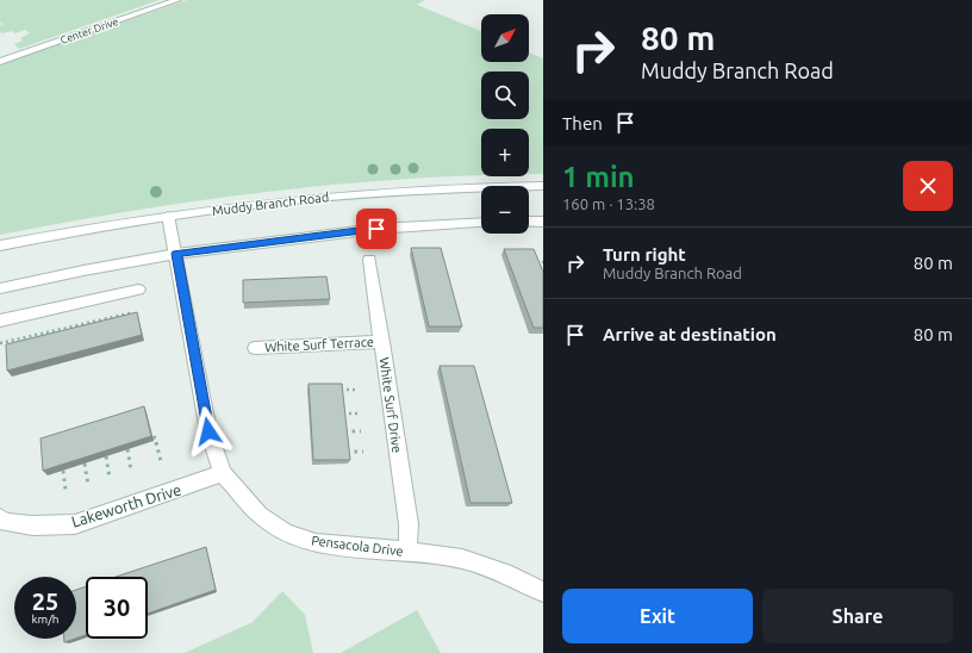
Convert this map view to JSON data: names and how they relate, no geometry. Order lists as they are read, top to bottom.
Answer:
{
  "streets": {
    "street": [
      "Center Drive",
      "Muddy Branch Road",
      "White Surf Terrace",
      "White Surf Drive",
      "Lakeworth Drive",
      "Pensacola Drive"
    ]
  },
  "crossings": [
    ["Muddy Branch Road", "Pensacola Drive"],
    ["White Surf Terrace", "White Surf Drive"],
    ["White Surf Drive", "Pensacola Drive"],
    ["Lakeworth Drive", "Pensacola Drive"]
  ],
  "north": "top right",
  "page": {
    "turn": ["80 m", "Muddy Branch Road"],
    "map_buttons": ["+", "−"],
    "then": "Then",
    "heading": ["1 min", "160 m · 13:38"],
    "list": [
      {
        "name": "Turn right",
        "note": "Muddy Branch Road",
        "value": "80 m"
      },
      {
        "name": "Arrive at destination",
        "value": "80 m"
      }
    ],
    "speed": "25 km/h",
    "limit": "30",
    "buttons": ["Exit", "Share"]
  }
}
